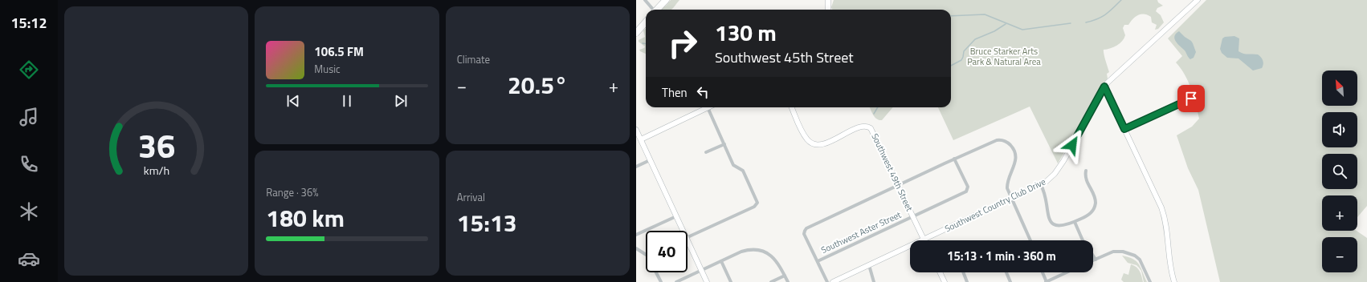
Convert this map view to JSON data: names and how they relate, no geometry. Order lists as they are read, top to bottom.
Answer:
{
  "streets": {
    "street": ["Southwest 49th Street", "Southwest Country Club Drive", "Southwest Aster Street"]
  },
  "crossings": [
    ["Southwest 49th Street", "Southwest Country Club Drive"],
    ["Southwest 49th Street", "Southwest Aster Street"]
  ],
  "parks": ["Bruce Starker Arts Park & Natural Area"],
  "north": "top left",
  "page": {
    "tabs": "15:12",
    "tile": [
      "Climate",
      ["Range · 36%", "180 km"],
      ["Arrival", "15:13"]
    ],
    "turn": ["130 m", "Southwest 45th Street"],
    "song": ["106.5 FM", "Music"],
    "map_buttons": ["+", "−"],
    "heat": ["−", "20.5°", "+"],
    "then": "Then",
    "limit": "40",
    "trip": "15:13 · 1 min · 360 m",
    "gauge": ["36", "km/h"]
  }
}
